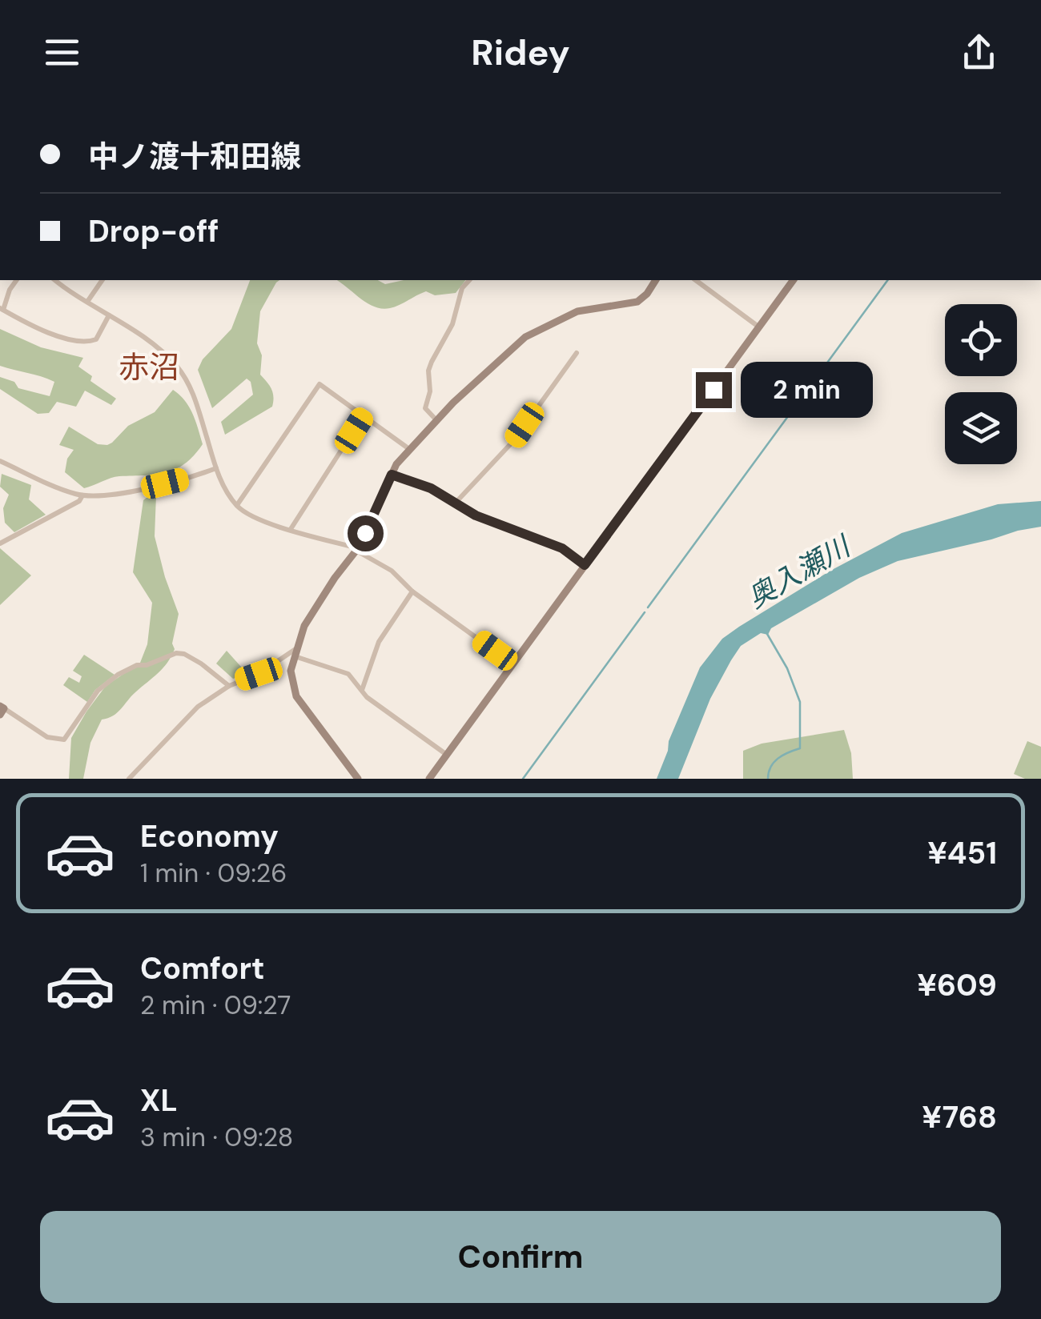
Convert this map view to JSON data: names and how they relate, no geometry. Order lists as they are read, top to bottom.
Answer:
{
  "districts": ["赤沼"],
  "water": ["奥入瀬川"],
  "page": {
    "header": "Ridey",
    "banner": ["中ノ渡十和田線", "Drop-off"],
    "bubble": "2 min",
    "list": [
      {
        "name": "Economy",
        "note": "1 min · 09:26",
        "value": "¥451"
      },
      {
        "name": "Comfort",
        "note": "2 min · 09:27",
        "value": "¥609"
      },
      {
        "name": "XL",
        "note": "3 min · 09:28",
        "value": "¥768"
      }
    ],
    "buttons": "Confirm"
  }
}
